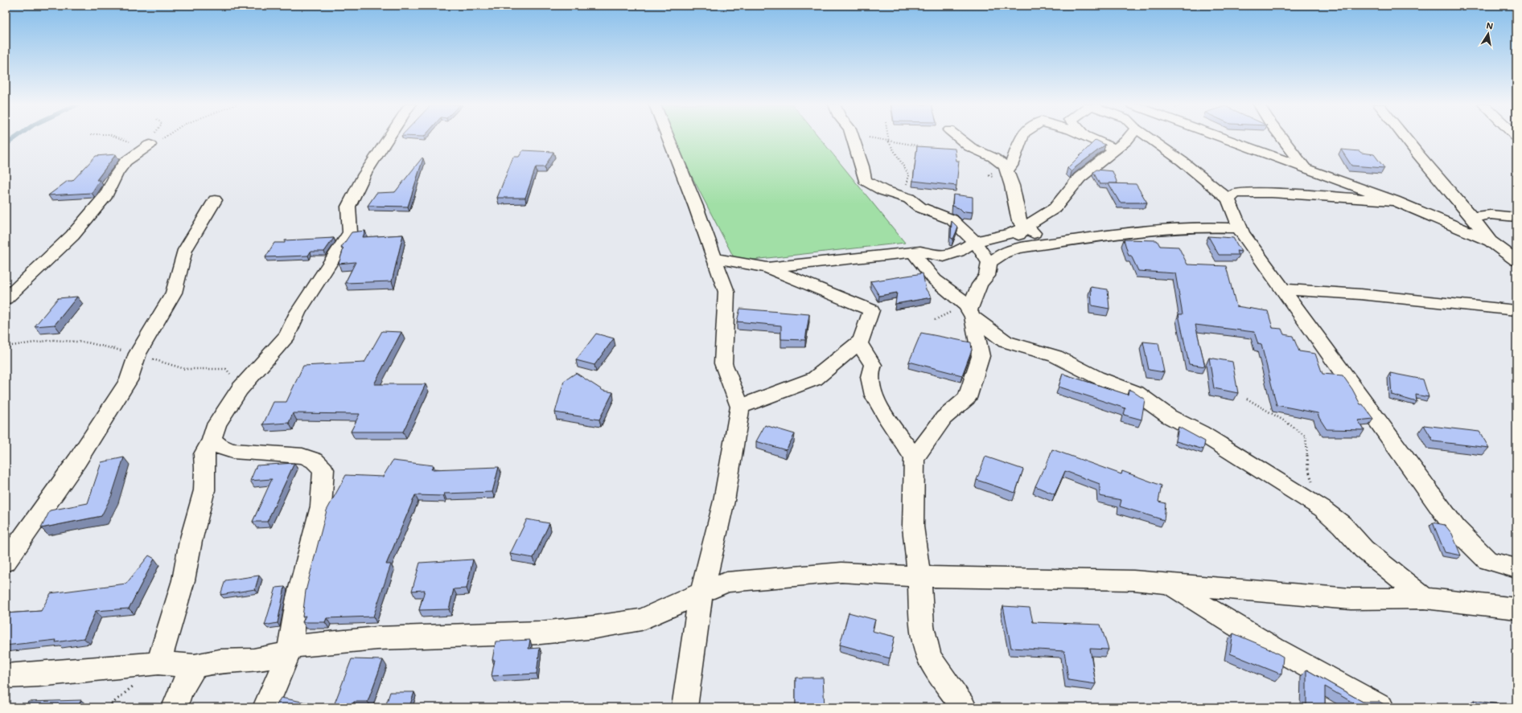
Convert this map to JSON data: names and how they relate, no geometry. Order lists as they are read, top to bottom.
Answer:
{
  "north": "top"
}
